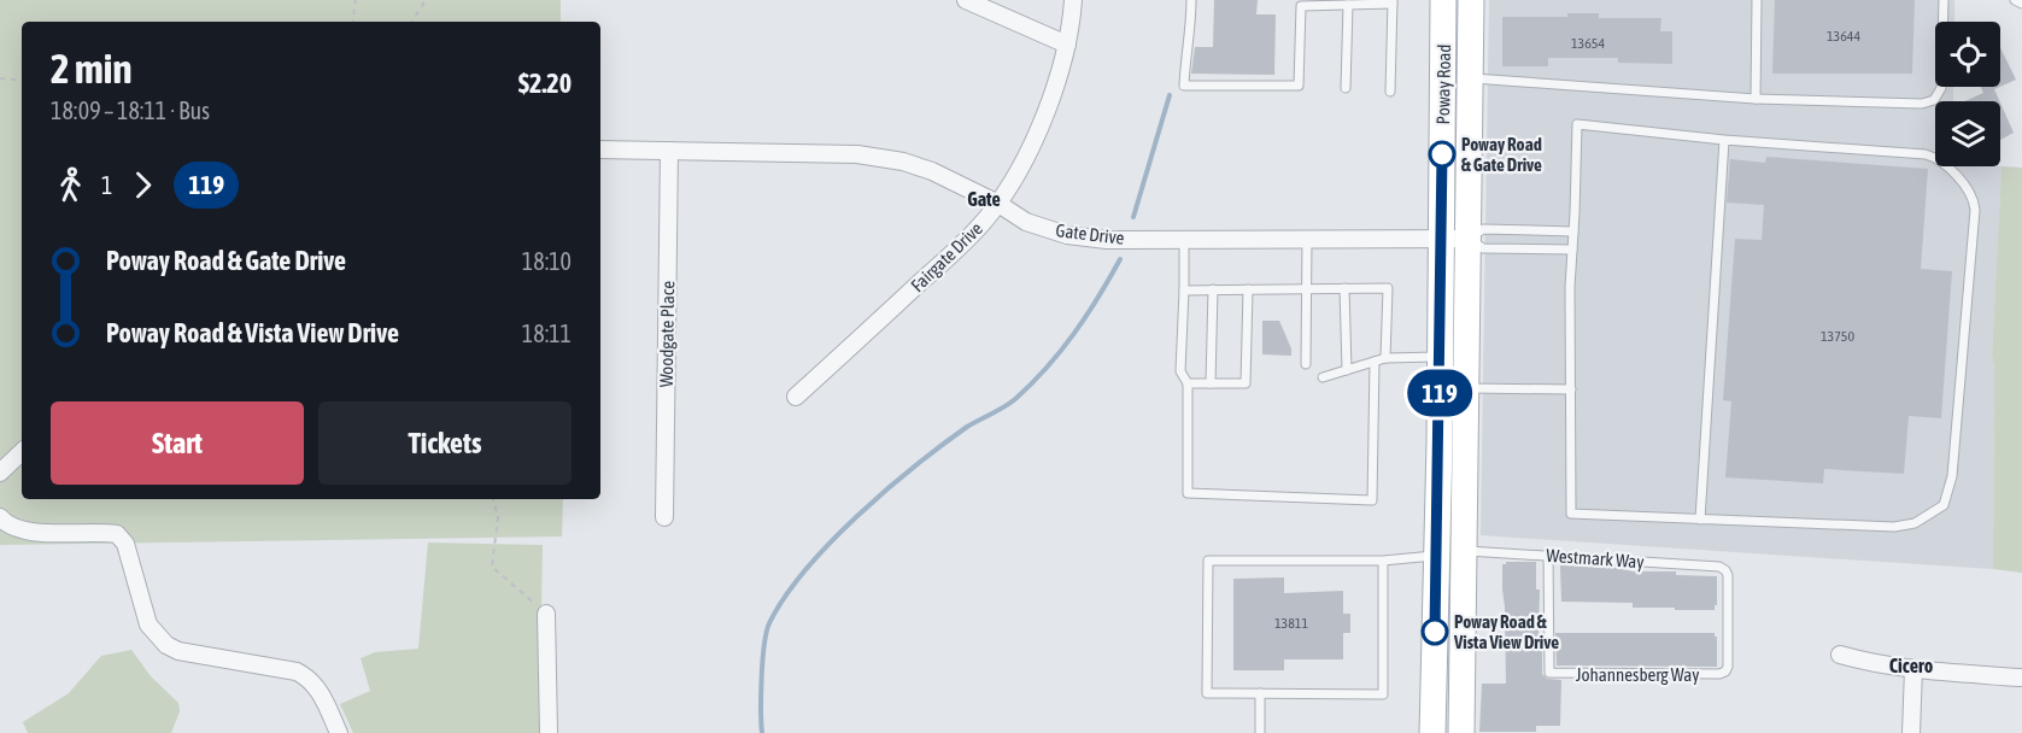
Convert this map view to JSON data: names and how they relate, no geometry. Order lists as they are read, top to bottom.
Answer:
{
  "streets": {
    "main road": ["Poway Road"],
    "street": ["Gate Drive", "Fairgate Drive", "Woodgate Place"],
    "lane": ["Westmark Way", "Johannesberg Way"]
  },
  "crossings": [
    ["Poway Road", "Gate Drive"],
    ["Poway Road", "Westmark Way"],
    ["Gate Drive", "Fairgate Drive"],
    ["Gate Drive", "Woodgate Place"],
    ["Westmark Way", "Johannesberg Way"]
  ],
  "districts": ["Gate", "Cicero"],
  "places": ["Poway Road & Gate Drive", "Poway Road & Vista View Drive"],
  "lines": ["bus line 119"],
  "house_numbers": [
    "13644",
    "13654",
    "13750",
    "13811"
  ],
  "page": {
    "on_map": "119",
    "heading": ["2 min", "18:09 – 18:11 · Bus", "$2.20"],
    "legs": ["1", "119"],
    "list": [
      {
        "name": "Poway Road & Gate Drive",
        "value": "18:10"
      },
      {
        "name": "Poway Road & Vista View Drive",
        "value": "18:11"
      }
    ],
    "buttons": ["Start", "Tickets"]
  }
}
